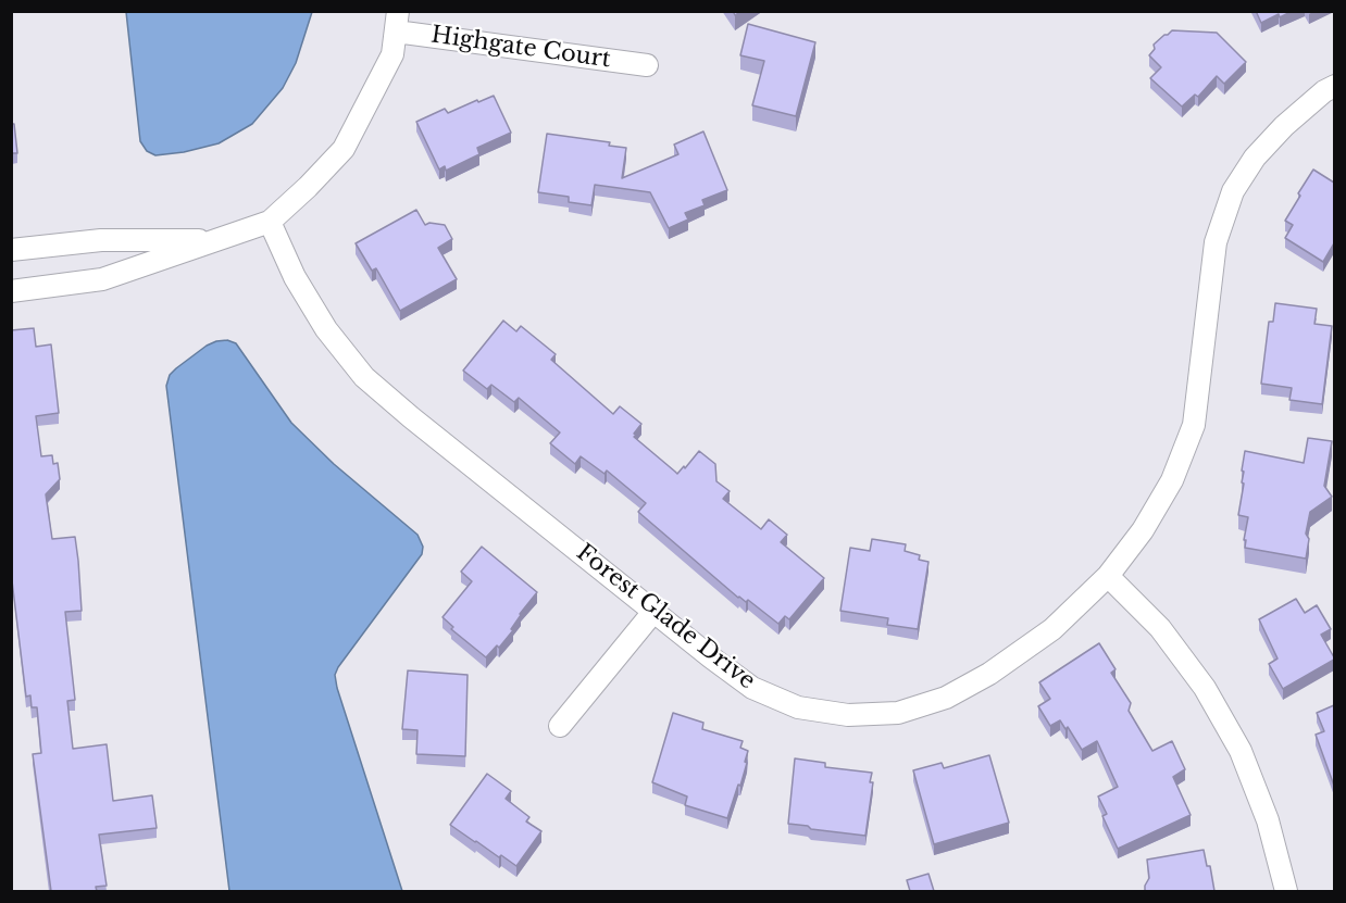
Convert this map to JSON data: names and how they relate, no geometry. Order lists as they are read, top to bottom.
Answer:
{
  "streets": {
    "street": ["Highgate Court", "Forest Glade Drive"]
  }
}
